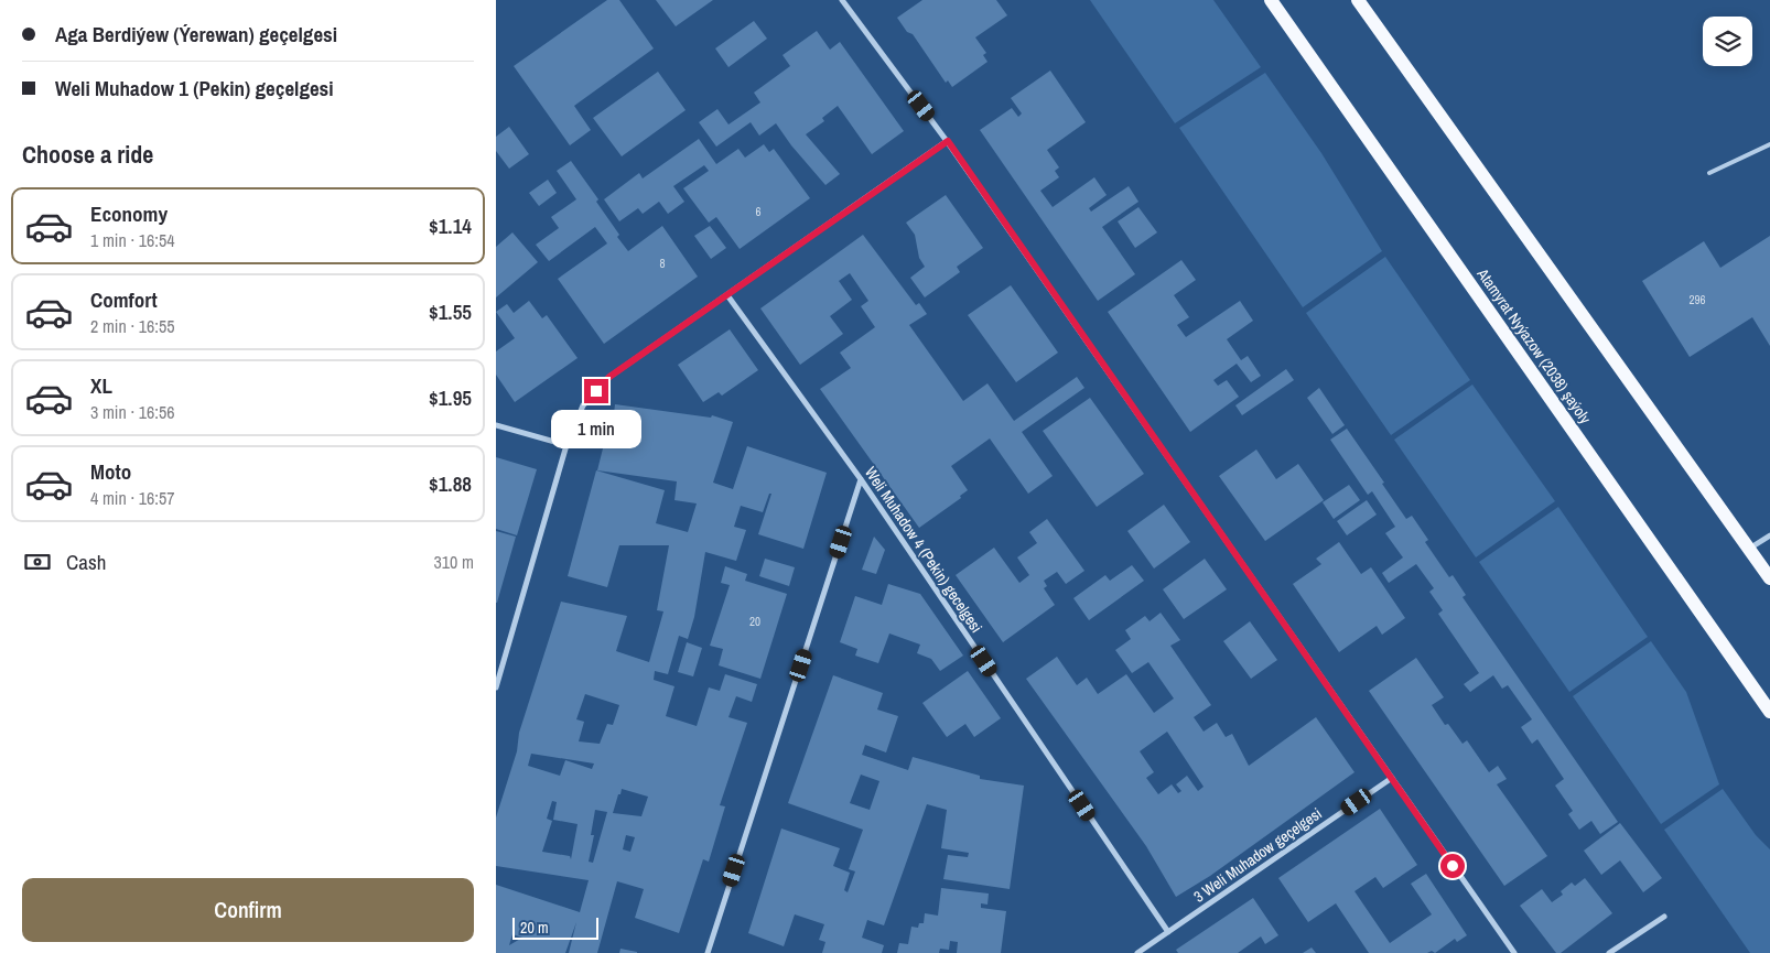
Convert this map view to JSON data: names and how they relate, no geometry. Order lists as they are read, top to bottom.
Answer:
{
  "streets": {
    "main road": ["Atamyrat Nyýazow (2038) şaýoly"],
    "street": ["Weli Muhadow 4 (Pekin) gecelgesi", "3 Weli Muhadow geçelgesi"]
  },
  "crossings": [
    ["Weli Muhadow 4 (Pekin) gecelgesi", "3 Weli Muhadow geçelgesi"]
  ],
  "house_numbers": [
    "6",
    "8",
    "296",
    "20"
  ],
  "scale_bar": "20 m",
  "page": {
    "banner": ["Aga Berdiýew (Ýerewan) geçelgesi", "Weli Muhadow 1 (Pekin) geçelgesi"],
    "heading": "Choose a ride",
    "list": [
      {
        "name": "Economy",
        "note": "1 min · 16:54",
        "value": "$1.14"
      },
      {
        "name": "Comfort",
        "note": "2 min · 16:55",
        "value": "$1.55"
      },
      {
        "name": "XL",
        "note": "3 min · 16:56",
        "value": "$1.95"
      },
      {
        "name": "Moto",
        "note": "4 min · 16:57",
        "value": "$1.88"
      }
    ],
    "bubble": "1 min",
    "pay": ["Cash", "310 m"],
    "buttons": "Confirm",
    "scale": "20 m"
  }
}
